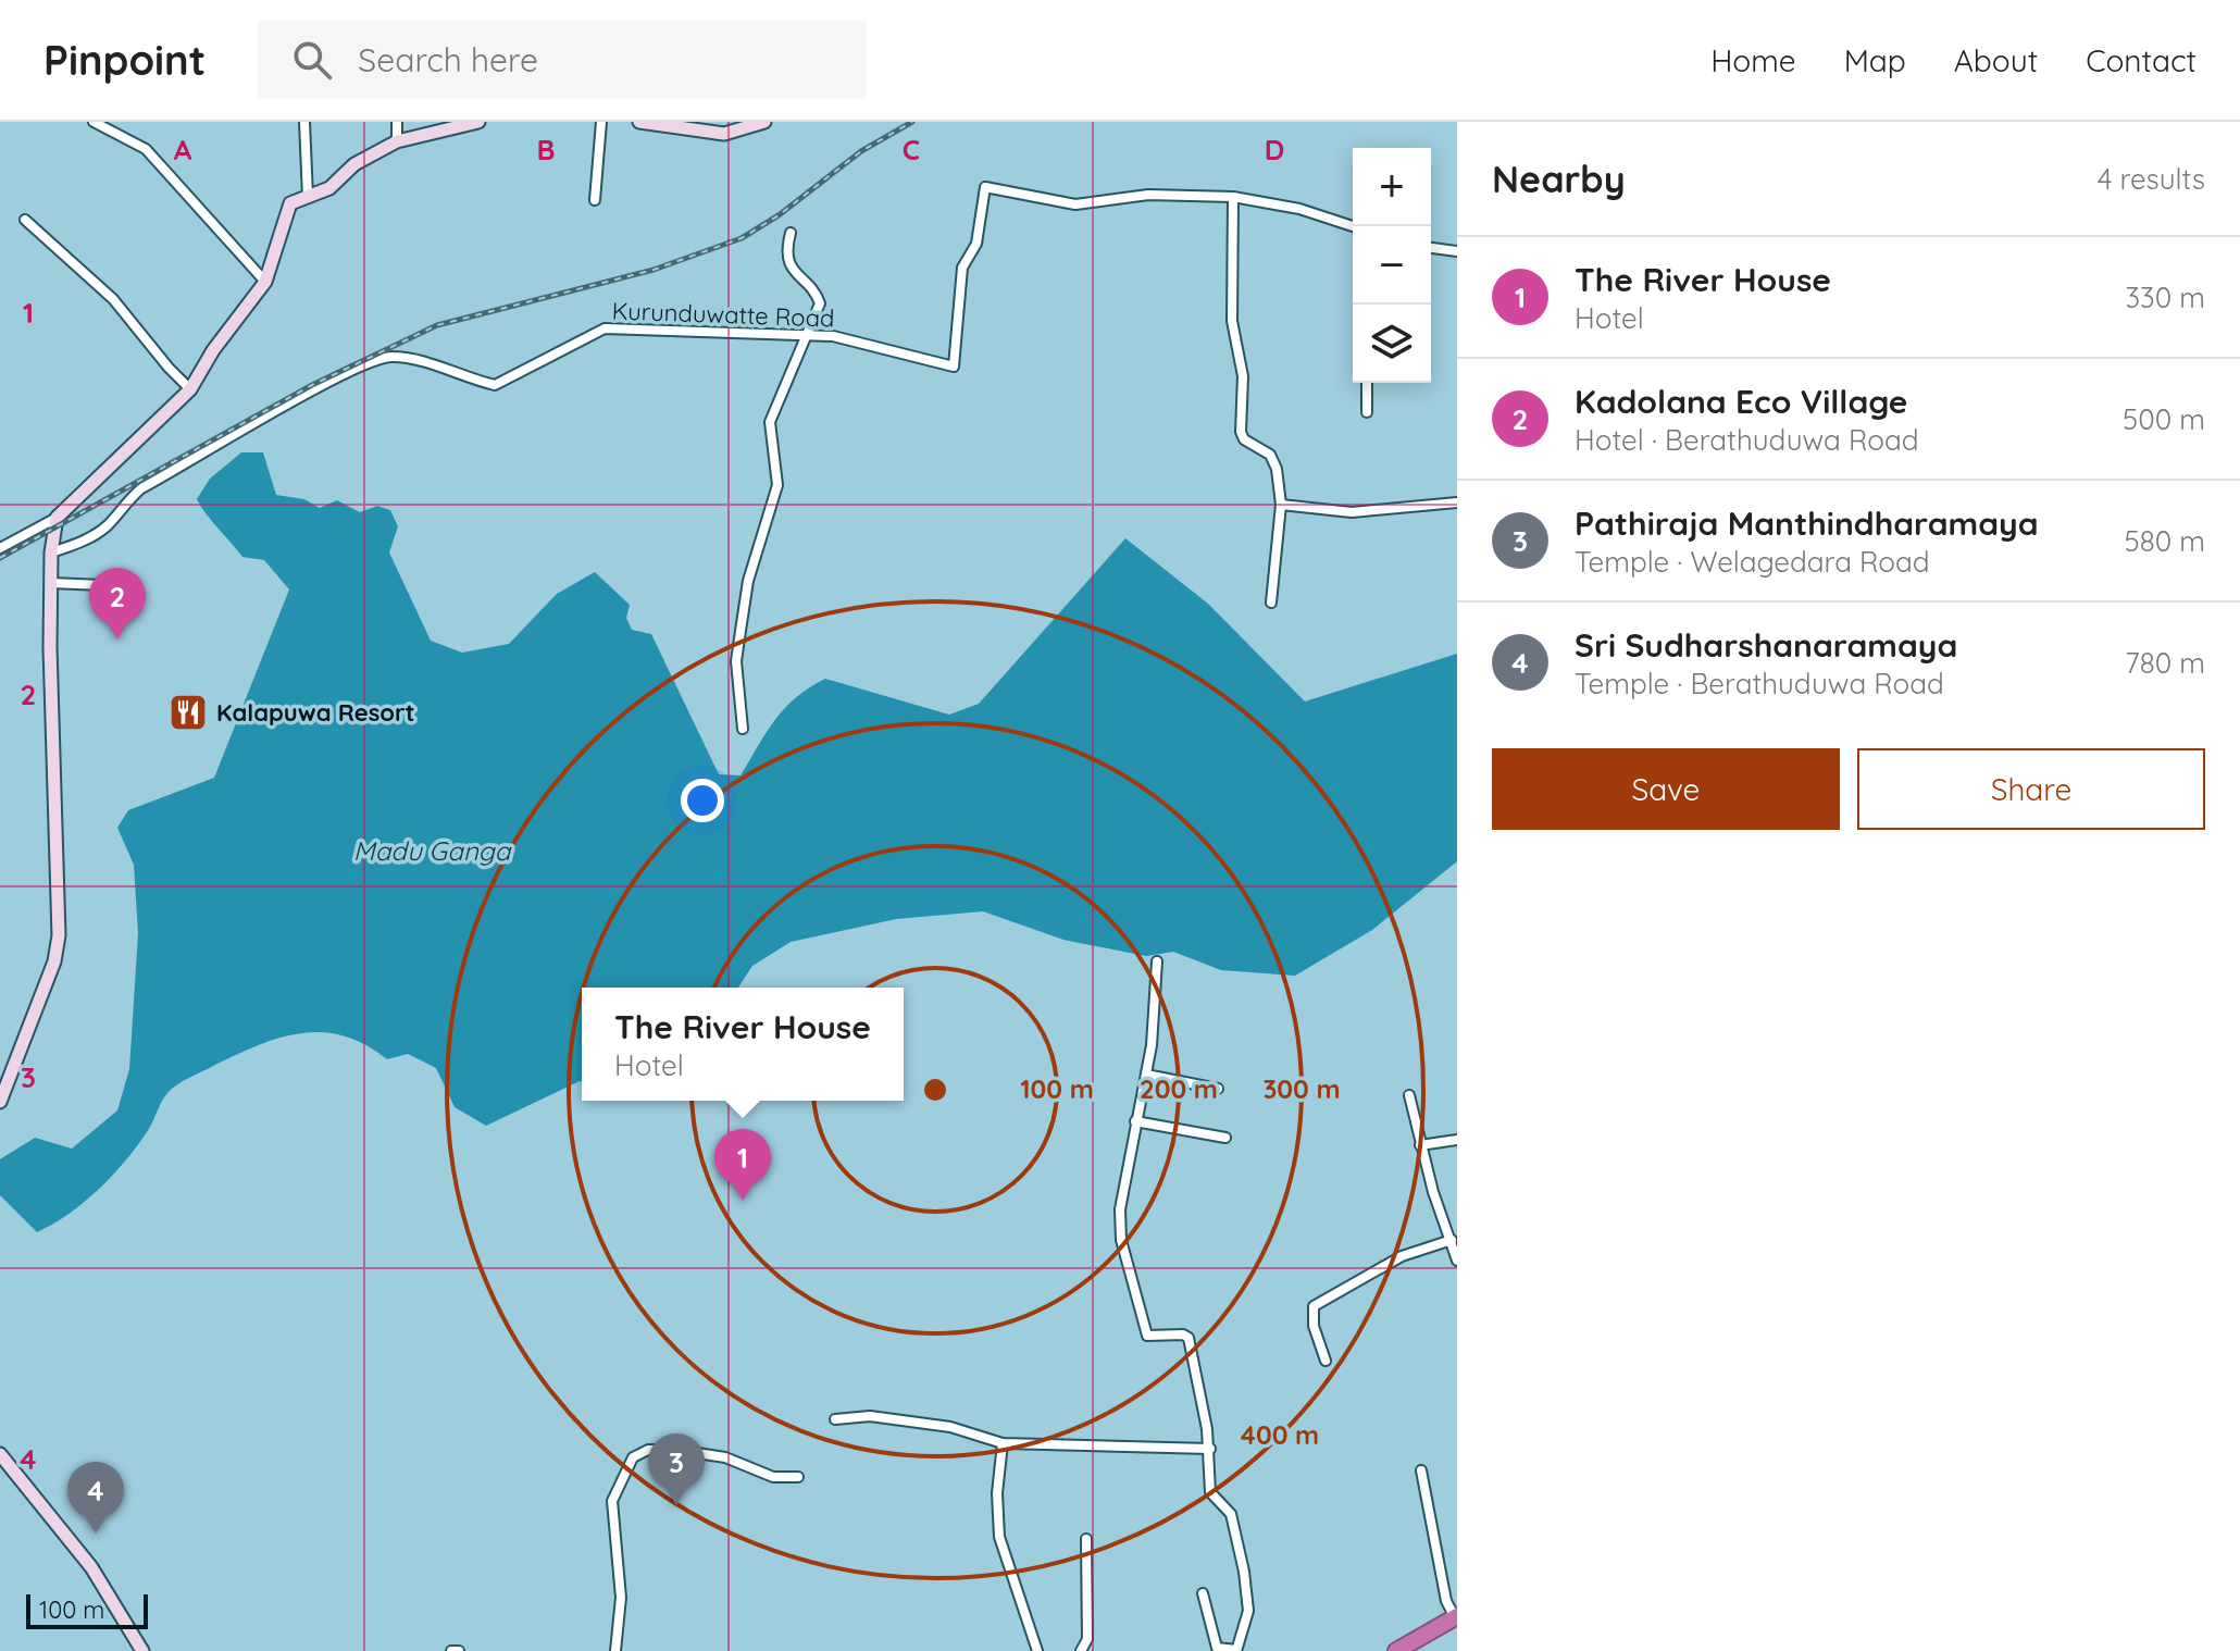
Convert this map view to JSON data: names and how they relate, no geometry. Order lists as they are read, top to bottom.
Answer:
{
  "streets": {
    "street": ["Kurunduwatte Road"]
  },
  "water": ["Madu Ganga"],
  "places": {
    "restaurant": ["Kalapuwa Resort"]
  },
  "scale_bar": "100 m",
  "page": {
    "header": "Pinpoint",
    "search": "Search here",
    "nav": [
      "Home",
      "Map",
      "About",
      "Contact"
    ],
    "heading": ["Nearby", "4 results"],
    "map_buttons": ["+", "−"],
    "list": [
      {
        "mark": "1",
        "name": "The River House",
        "note": "Hotel",
        "value": "330 m"
      },
      {
        "mark": "2",
        "name": "Kadolana Eco Village",
        "note": "Hotel · Berathuduwa Road",
        "value": "500 m"
      },
      {
        "mark": "3",
        "name": "Pathiraja Manthindharamaya",
        "note": "Temple · Welagedara Road",
        "value": "580 m"
      },
      {
        "mark": "4",
        "name": "Sri Sudharshanaramaya",
        "note": "Temple · Berathuduwa Road",
        "value": "780 m"
      }
    ],
    "pins": [
      "2",
      "1",
      "3",
      "4"
    ],
    "buttons": ["Save", "Share"],
    "popup": ["The River House", "Hotel"],
    "scale": "100 m"
  },
  "grid": {
    "columns": [
      "A",
      "B",
      "C",
      "D"
    ],
    "rows": [
      "1",
      "2",
      "3",
      "4"
    ]
  },
  "rings": [
    "100 m",
    "200 m",
    "300 m",
    "400 m"
  ]
}
